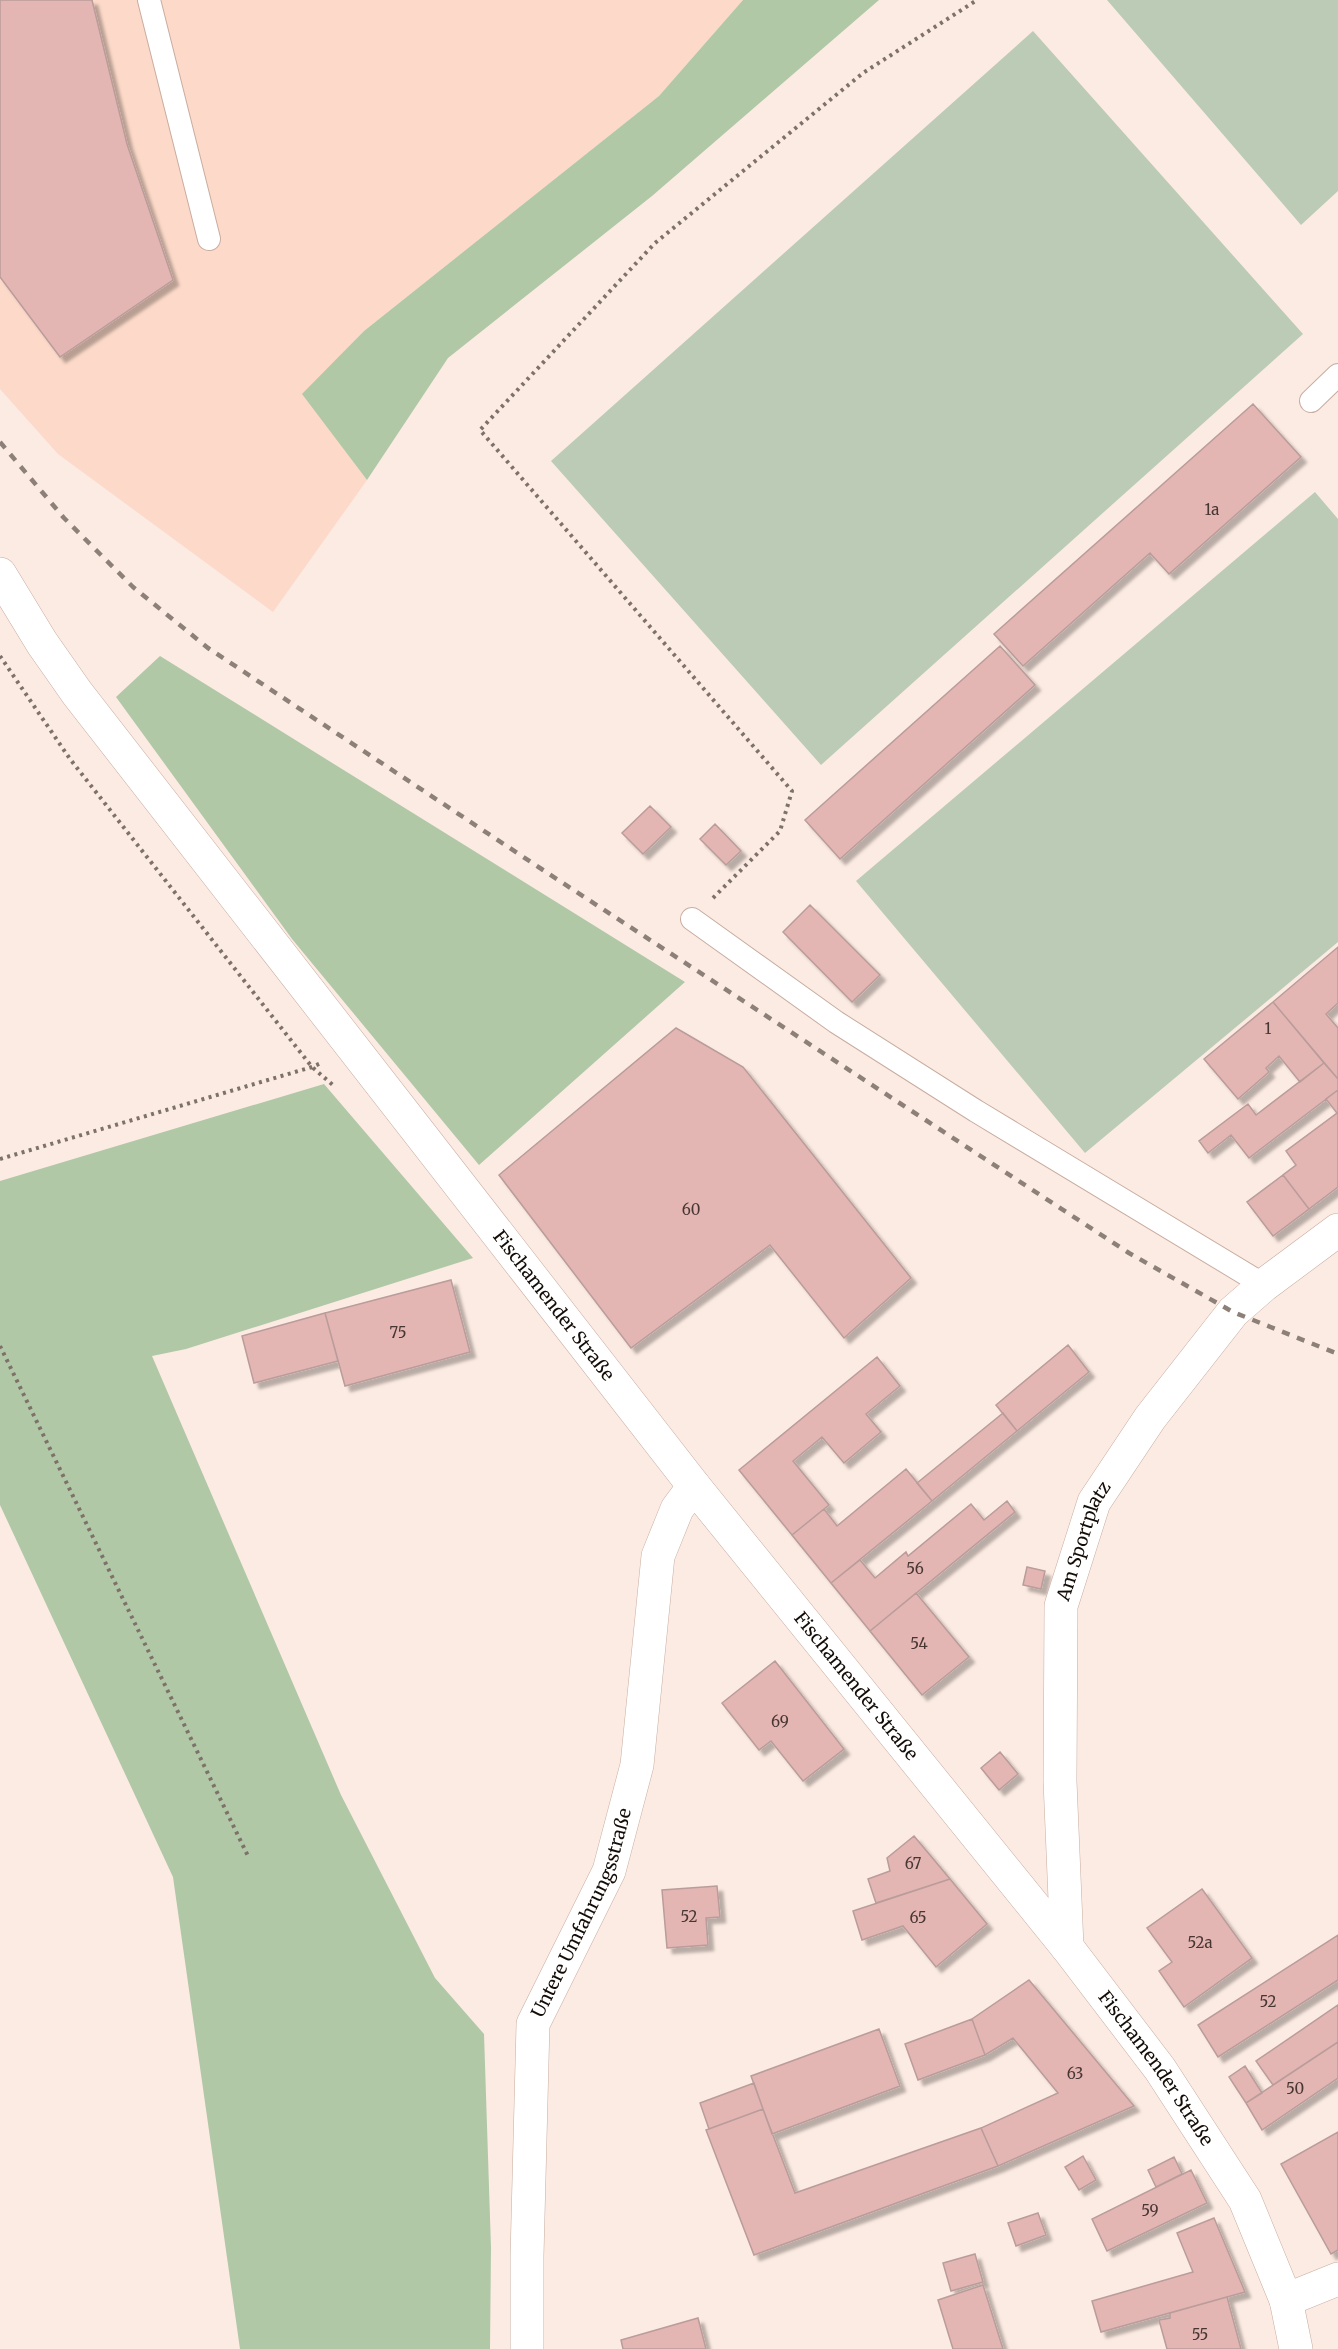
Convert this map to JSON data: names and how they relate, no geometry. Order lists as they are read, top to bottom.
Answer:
{
  "streets": {
    "main road": ["Fischamender Straße", "Am Sportplatz", "Untere Umfahrungsstraße"]
  },
  "crossings": [
    ["Fischamender Straße", "Am Sportplatz"],
    ["Fischamender Straße", "Untere Umfahrungsstraße"]
  ],
  "house_numbers": [
    "1a",
    "1",
    "60",
    "75",
    "56",
    "54",
    "69",
    "67",
    "52",
    "65",
    "52a",
    "52",
    "63",
    "50",
    "59",
    "55"
  ]
}
